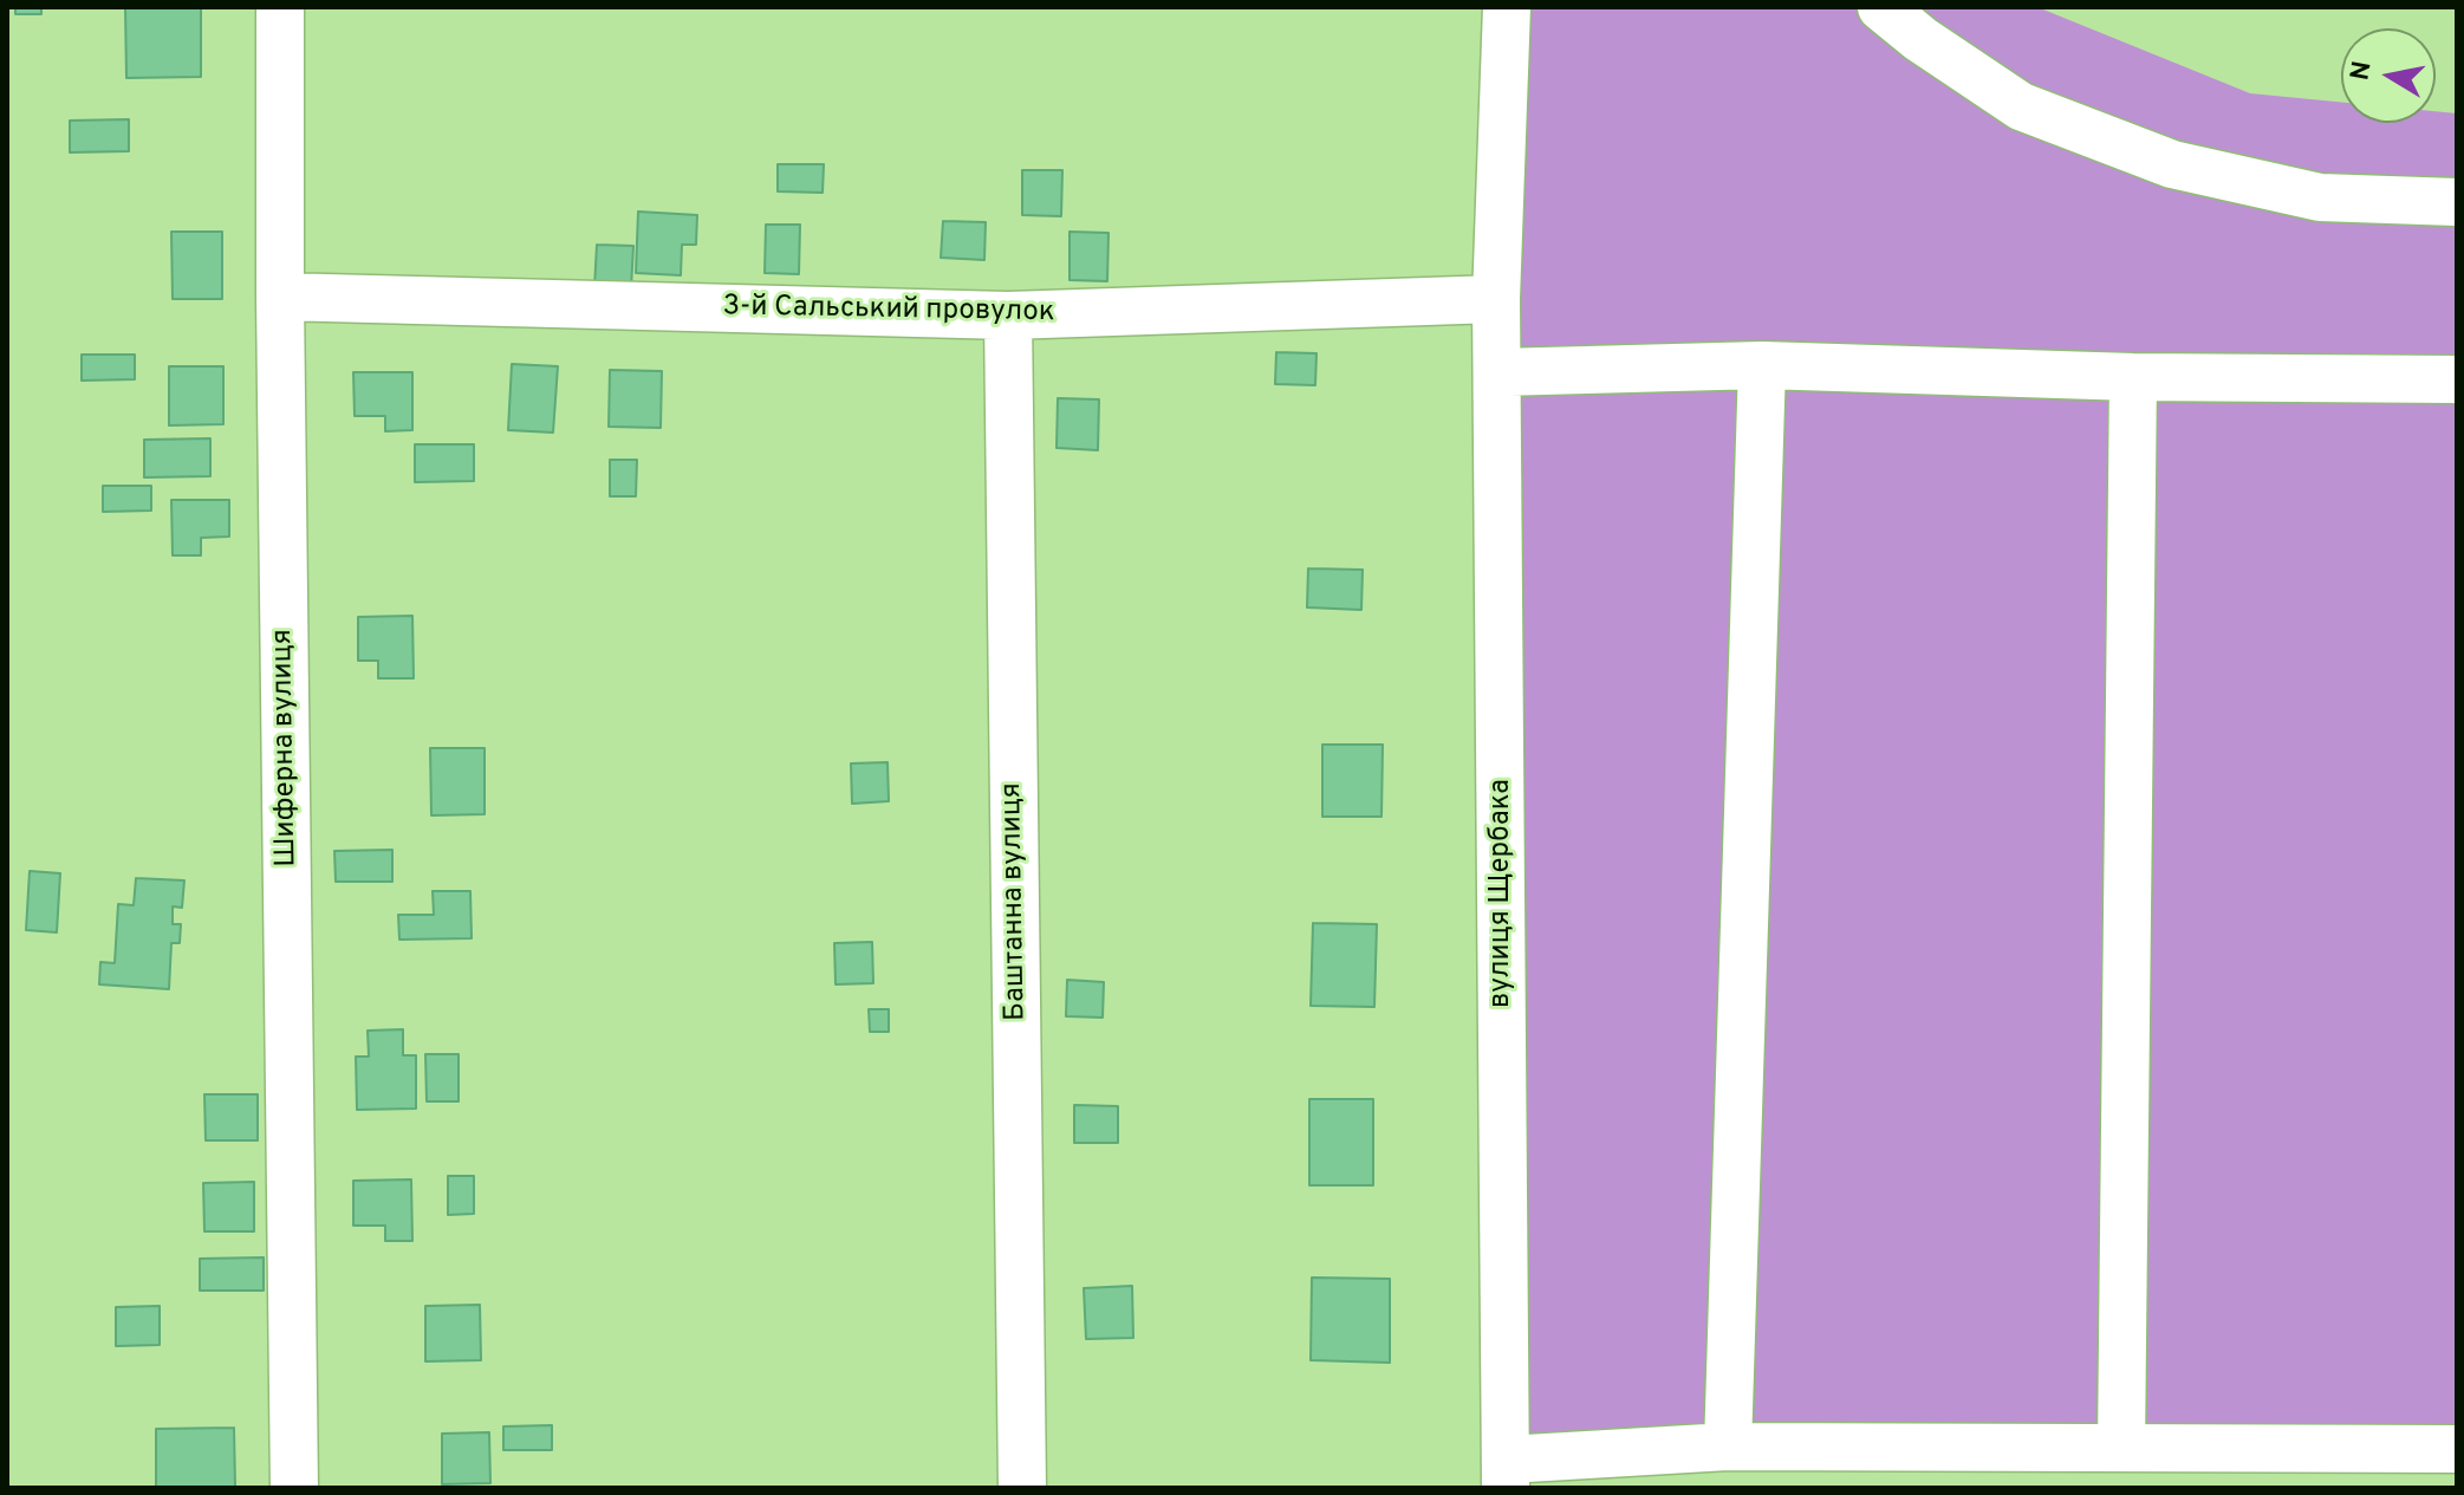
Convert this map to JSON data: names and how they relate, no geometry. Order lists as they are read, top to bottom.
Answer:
{
  "streets": {
    "street": [
      "3-й Сальський провулок",
      "Шиферна вулиця",
      "вулиця Щербака",
      "Баштанна вулиця"
    ]
  },
  "crossings": [
    ["3-й Сальський провулок", "Шиферна вулиця"],
    ["3-й Сальський провулок", "вулиця Щербака"],
    ["3-й Сальський провулок", "Баштанна вулиця"]
  ],
  "north": "left"
}
